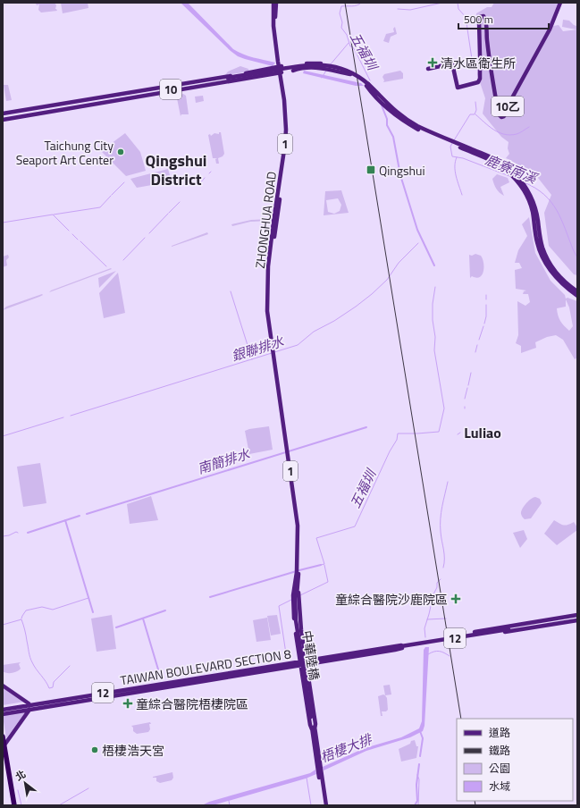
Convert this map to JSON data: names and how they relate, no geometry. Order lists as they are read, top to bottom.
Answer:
{
  "streets": {
    "main road": [
      "10",
      "10乙",
      "1",
      "ZHONGHUA ROAD",
      "12",
      "中華陸橋",
      "TAIWAN BOULEVARD SECTION 8"
    ]
  },
  "crossings": [
    ["1", "ZHONGHUA ROAD"],
    ["1", "中華陸橋"],
    ["1", "TAIWAN BOULEVARD SECTION 8"],
    ["ZHONGHUA ROAD", "中華陸橋"],
    ["12", "TAIWAN BOULEVARD SECTION 8"]
  ],
  "districts": ["Qingshui District", "Luliao"],
  "water": [
    "五福圳",
    "鹿寮南溪",
    "銀聯排水",
    "南簡排水",
    "梧棲大排"
  ],
  "places": {
    "health": ["清水區衛生所", "童綜合醫院沙鹿院區", "童綜合醫院梧棲院區"],
    "other": ["Taichung City Seaport Art Center", "梧棲浩天宮"],
    "transit": ["Qingshui"]
  },
  "legend": [
    "道路",
    "鐵路",
    "公園",
    "水域"
  ],
  "scale_bar": "500 m",
  "north": "top left"
}
